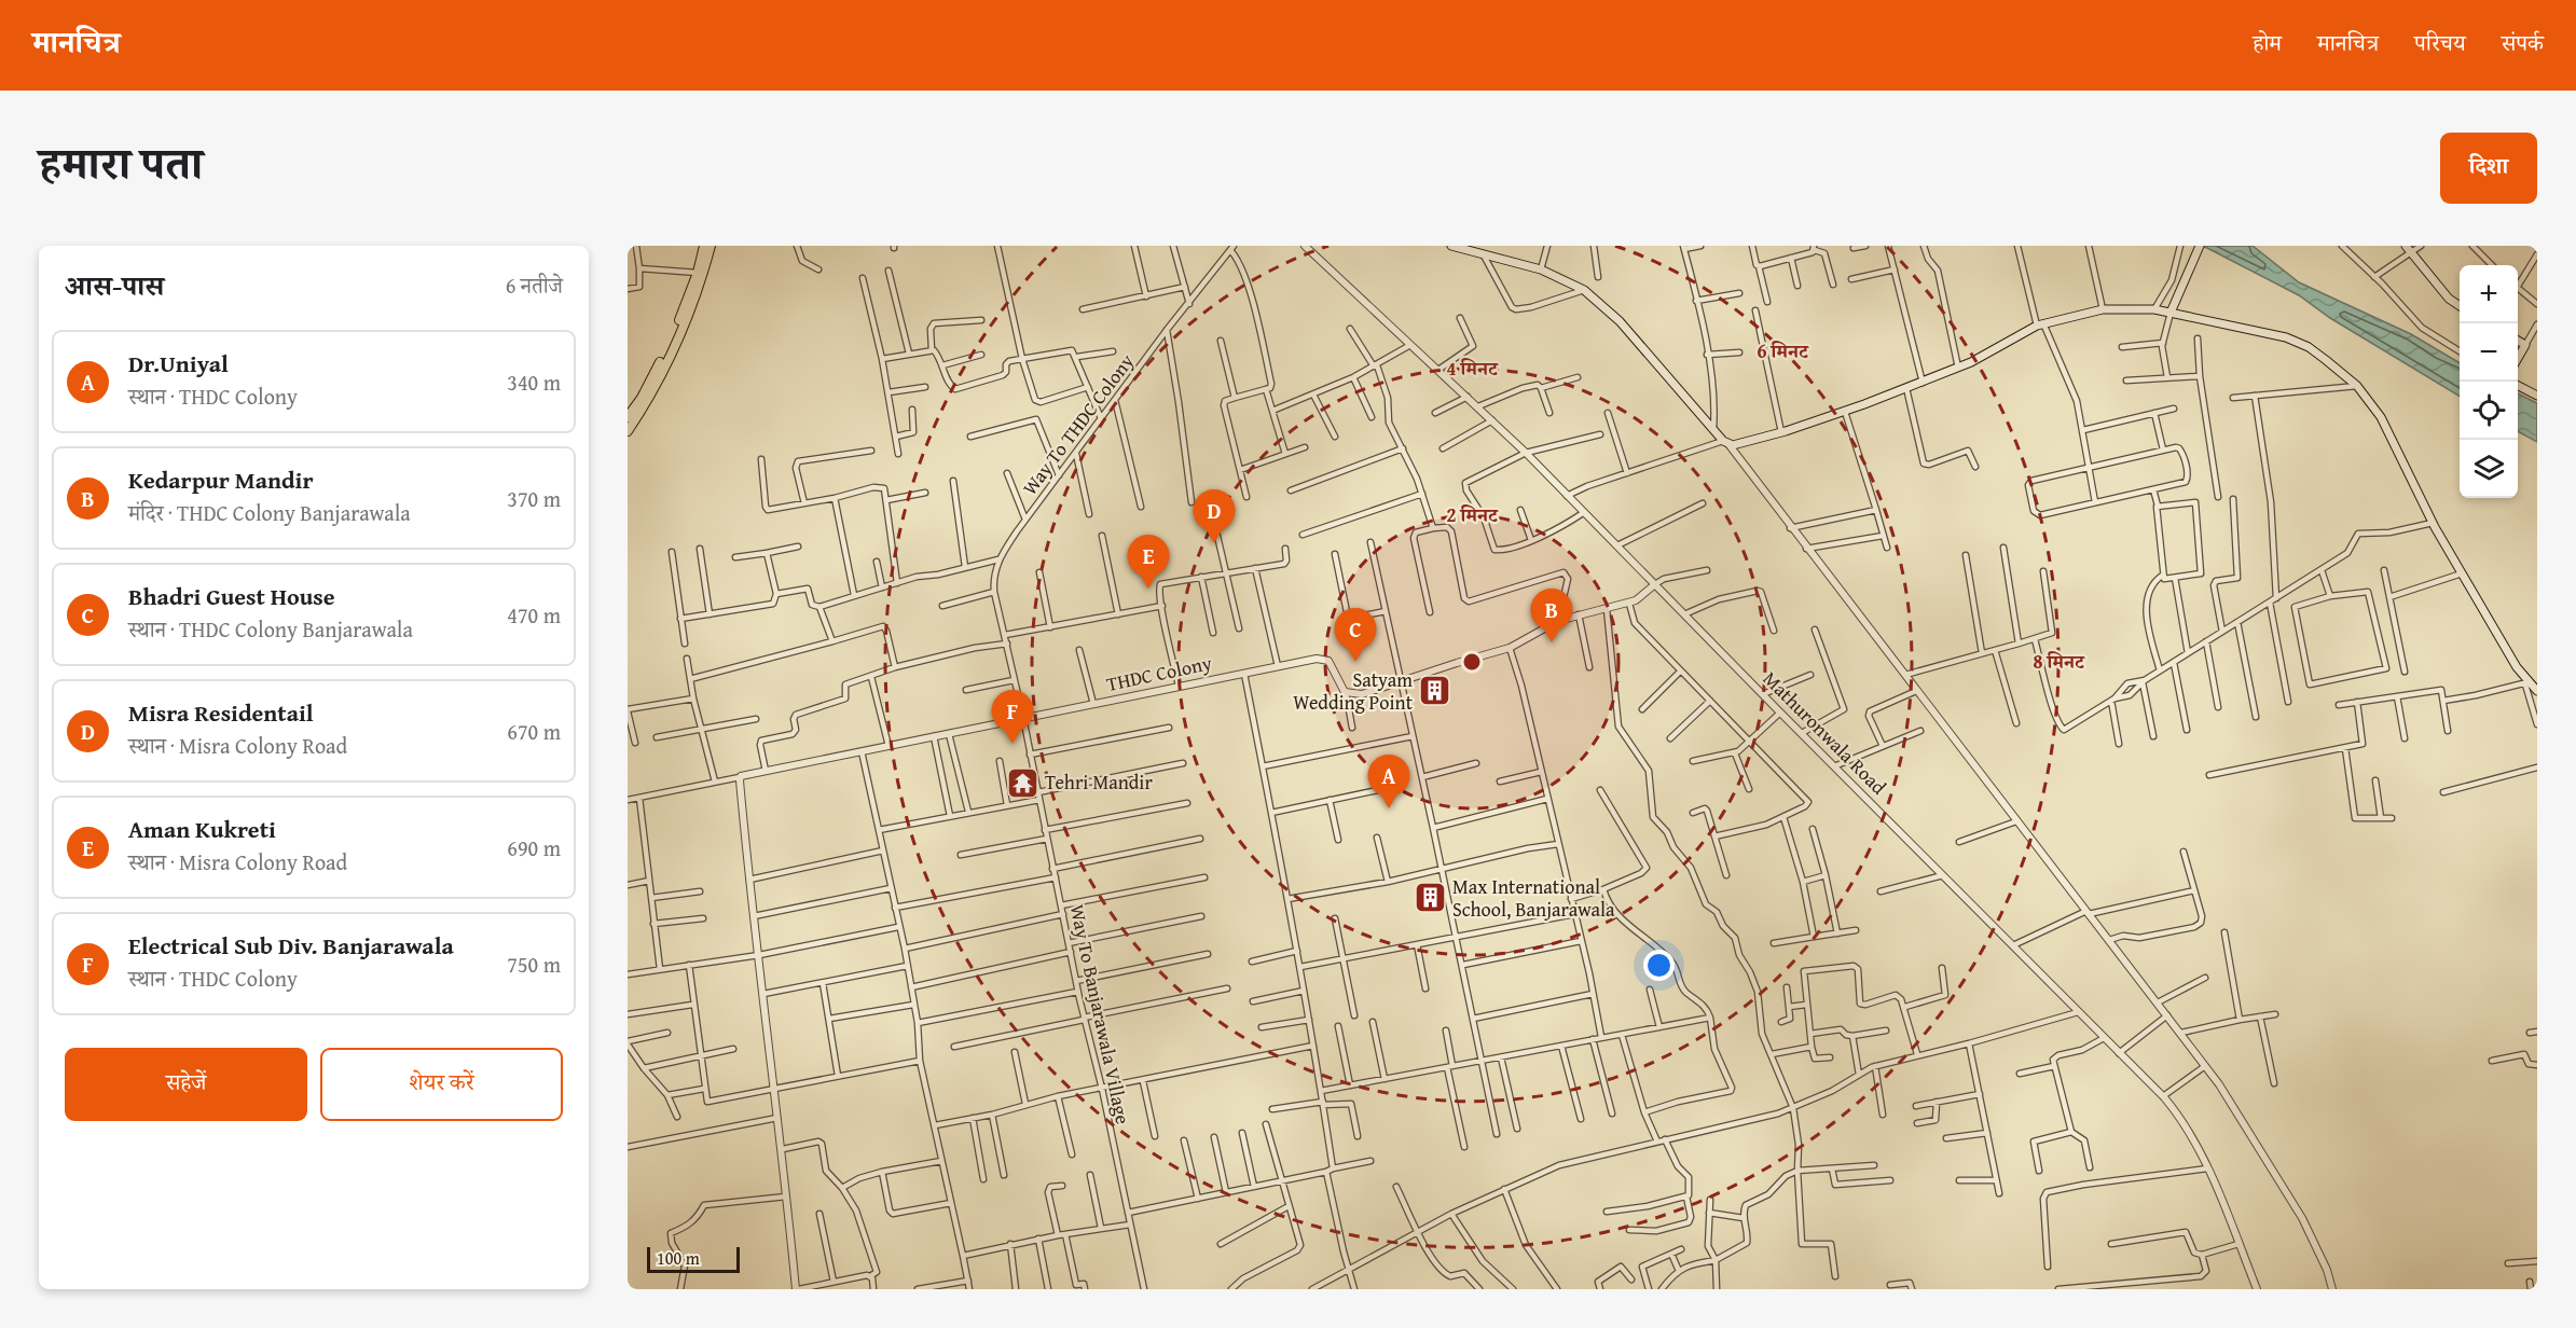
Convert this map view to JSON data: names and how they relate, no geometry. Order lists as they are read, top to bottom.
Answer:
{
  "streets": {
    "street": [
      "Way To THDC Colony",
      "THDC Colony",
      "Mathuronwala Road",
      "Way To Banjarawala Village"
    ]
  },
  "crossings": [
    ["THDC Colony", "Way To Banjarawala Village"]
  ],
  "places": {
    "building": ["Satyam Wedding Point", "Max International School, Banjarawala"],
    "temple": ["Tehri Mandir"]
  },
  "scale_bar": "100 m",
  "page": {
    "header": "मानचित्र",
    "nav": [
      "होम",
      "मानचित्र",
      "परिचय",
      "संपर्क"
    ],
    "title": "हमारा पता",
    "buttons": [
      "दिशा",
      ["सहेजें", "शेयर करें"]
    ],
    "heading": ["आस-पास", "6 नतीजे"],
    "map_buttons": ["+", "−"],
    "list": [
      {
        "mark": "A",
        "name": "Dr.Uniyal",
        "note": "स्थान · THDC Colony",
        "value": "340 m"
      },
      {
        "mark": "B",
        "name": "Kedarpur Mandir",
        "note": "मंदिर · THDC Colony Banjarawala",
        "value": "370 m"
      },
      {
        "mark": "C",
        "name": "Bhadri Guest House",
        "note": "स्थान · THDC Colony Banjarawala",
        "value": "470 m"
      },
      {
        "mark": "D",
        "name": "Misra Residentail",
        "note": "स्थान · Misra Colony Road",
        "value": "670 m"
      },
      {
        "mark": "E",
        "name": "Aman Kukreti",
        "note": "स्थान · Misra Colony Road",
        "value": "690 m"
      },
      {
        "mark": "F",
        "name": "Electrical Sub Div. Banjarawala",
        "note": "स्थान · THDC Colony",
        "value": "750 m"
      }
    ],
    "pins": [
      "D",
      "E",
      "B",
      "C",
      "F",
      "A"
    ],
    "scale": "100 m"
  },
  "rings": [
    "6 मिनट",
    "4 मिनट",
    "2 मिनट",
    "8 मिनट"
  ]
}
